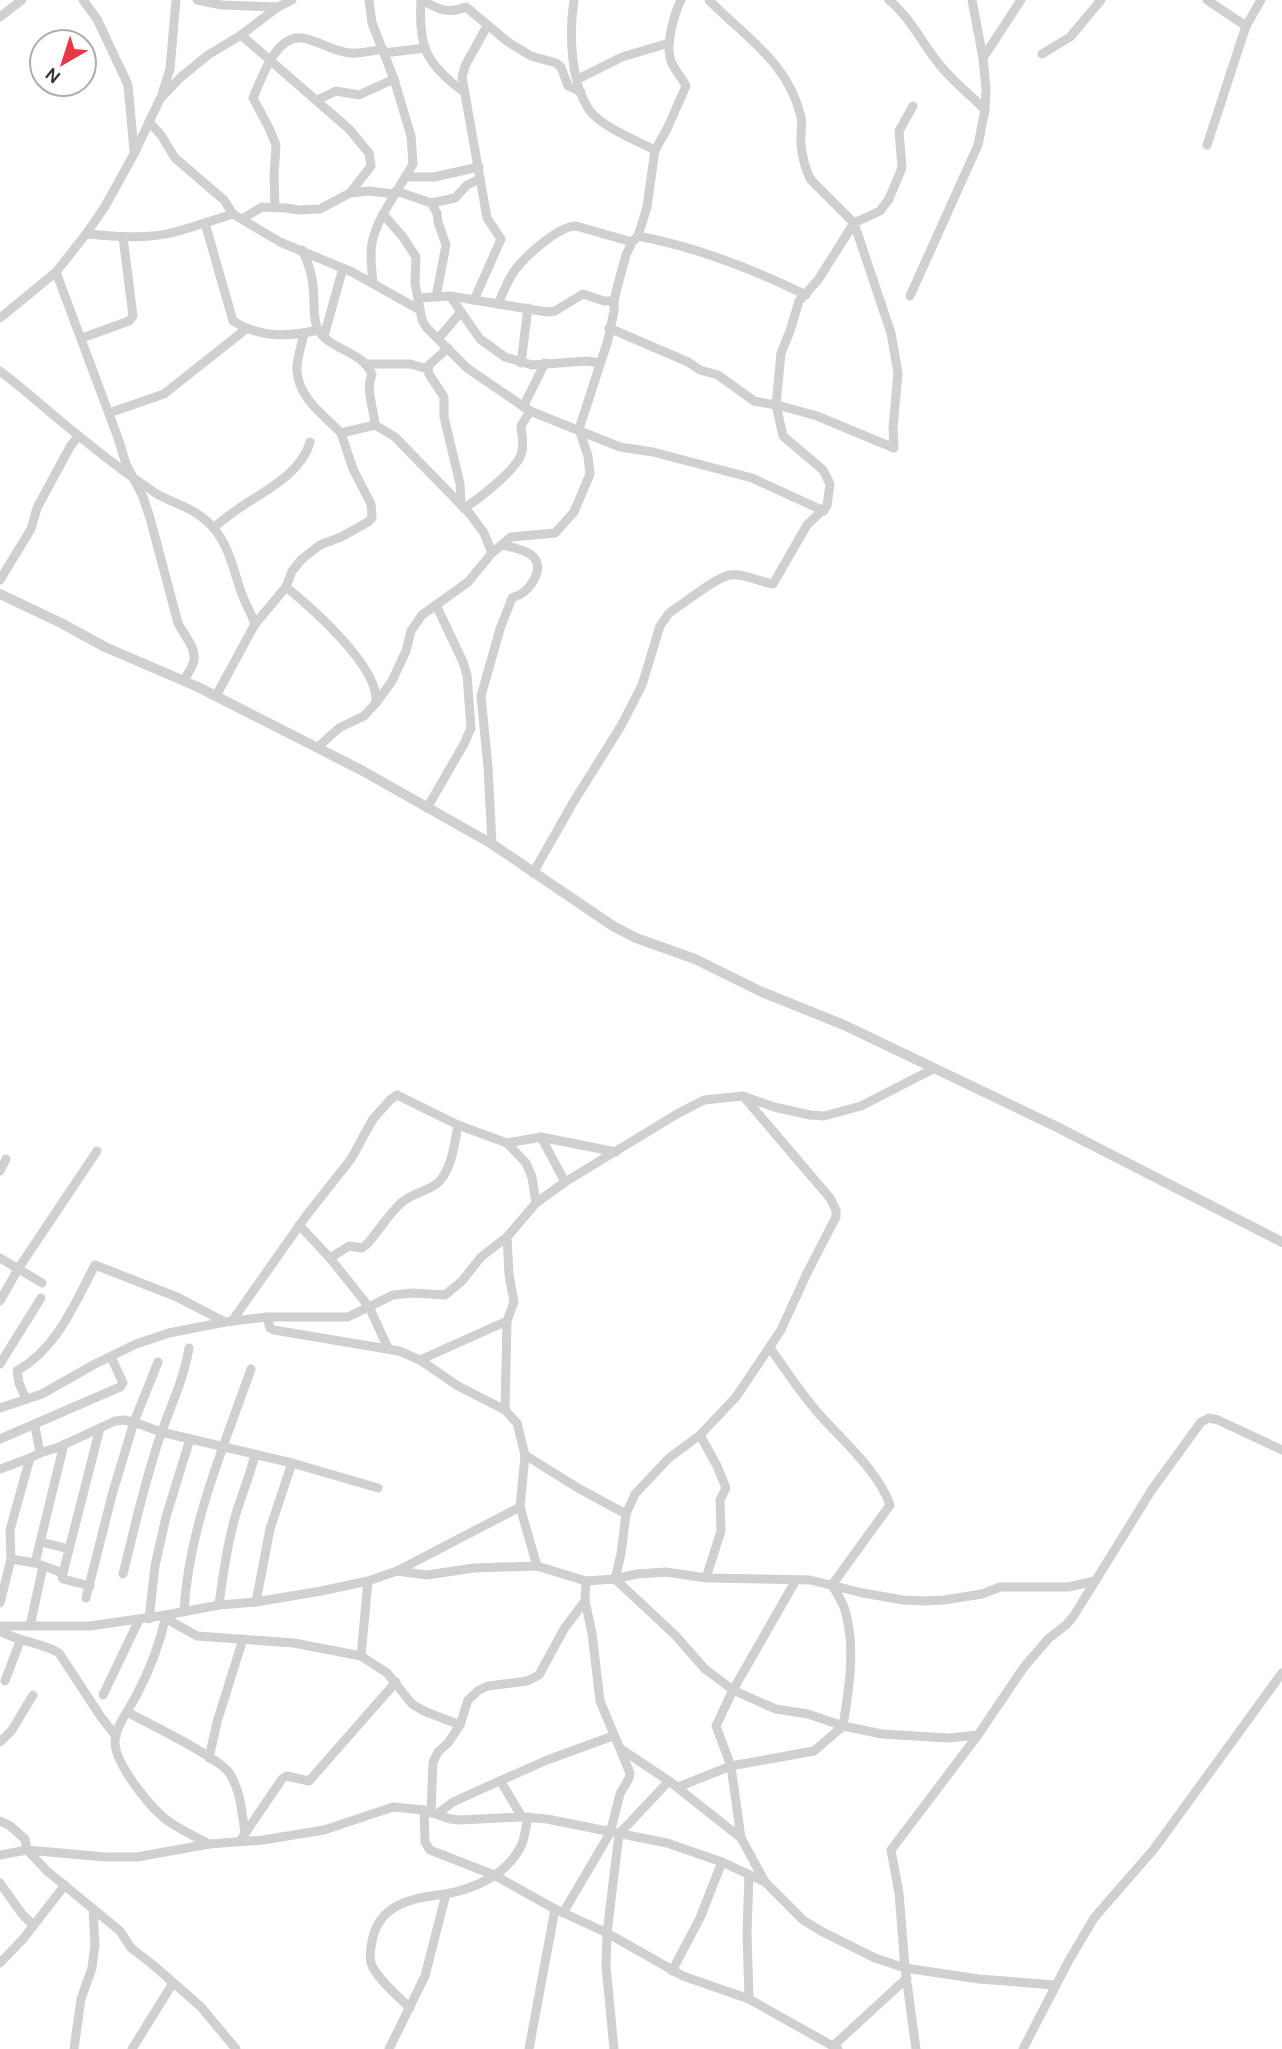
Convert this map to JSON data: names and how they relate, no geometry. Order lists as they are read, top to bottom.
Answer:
{
  "north": "bottom left"
}
